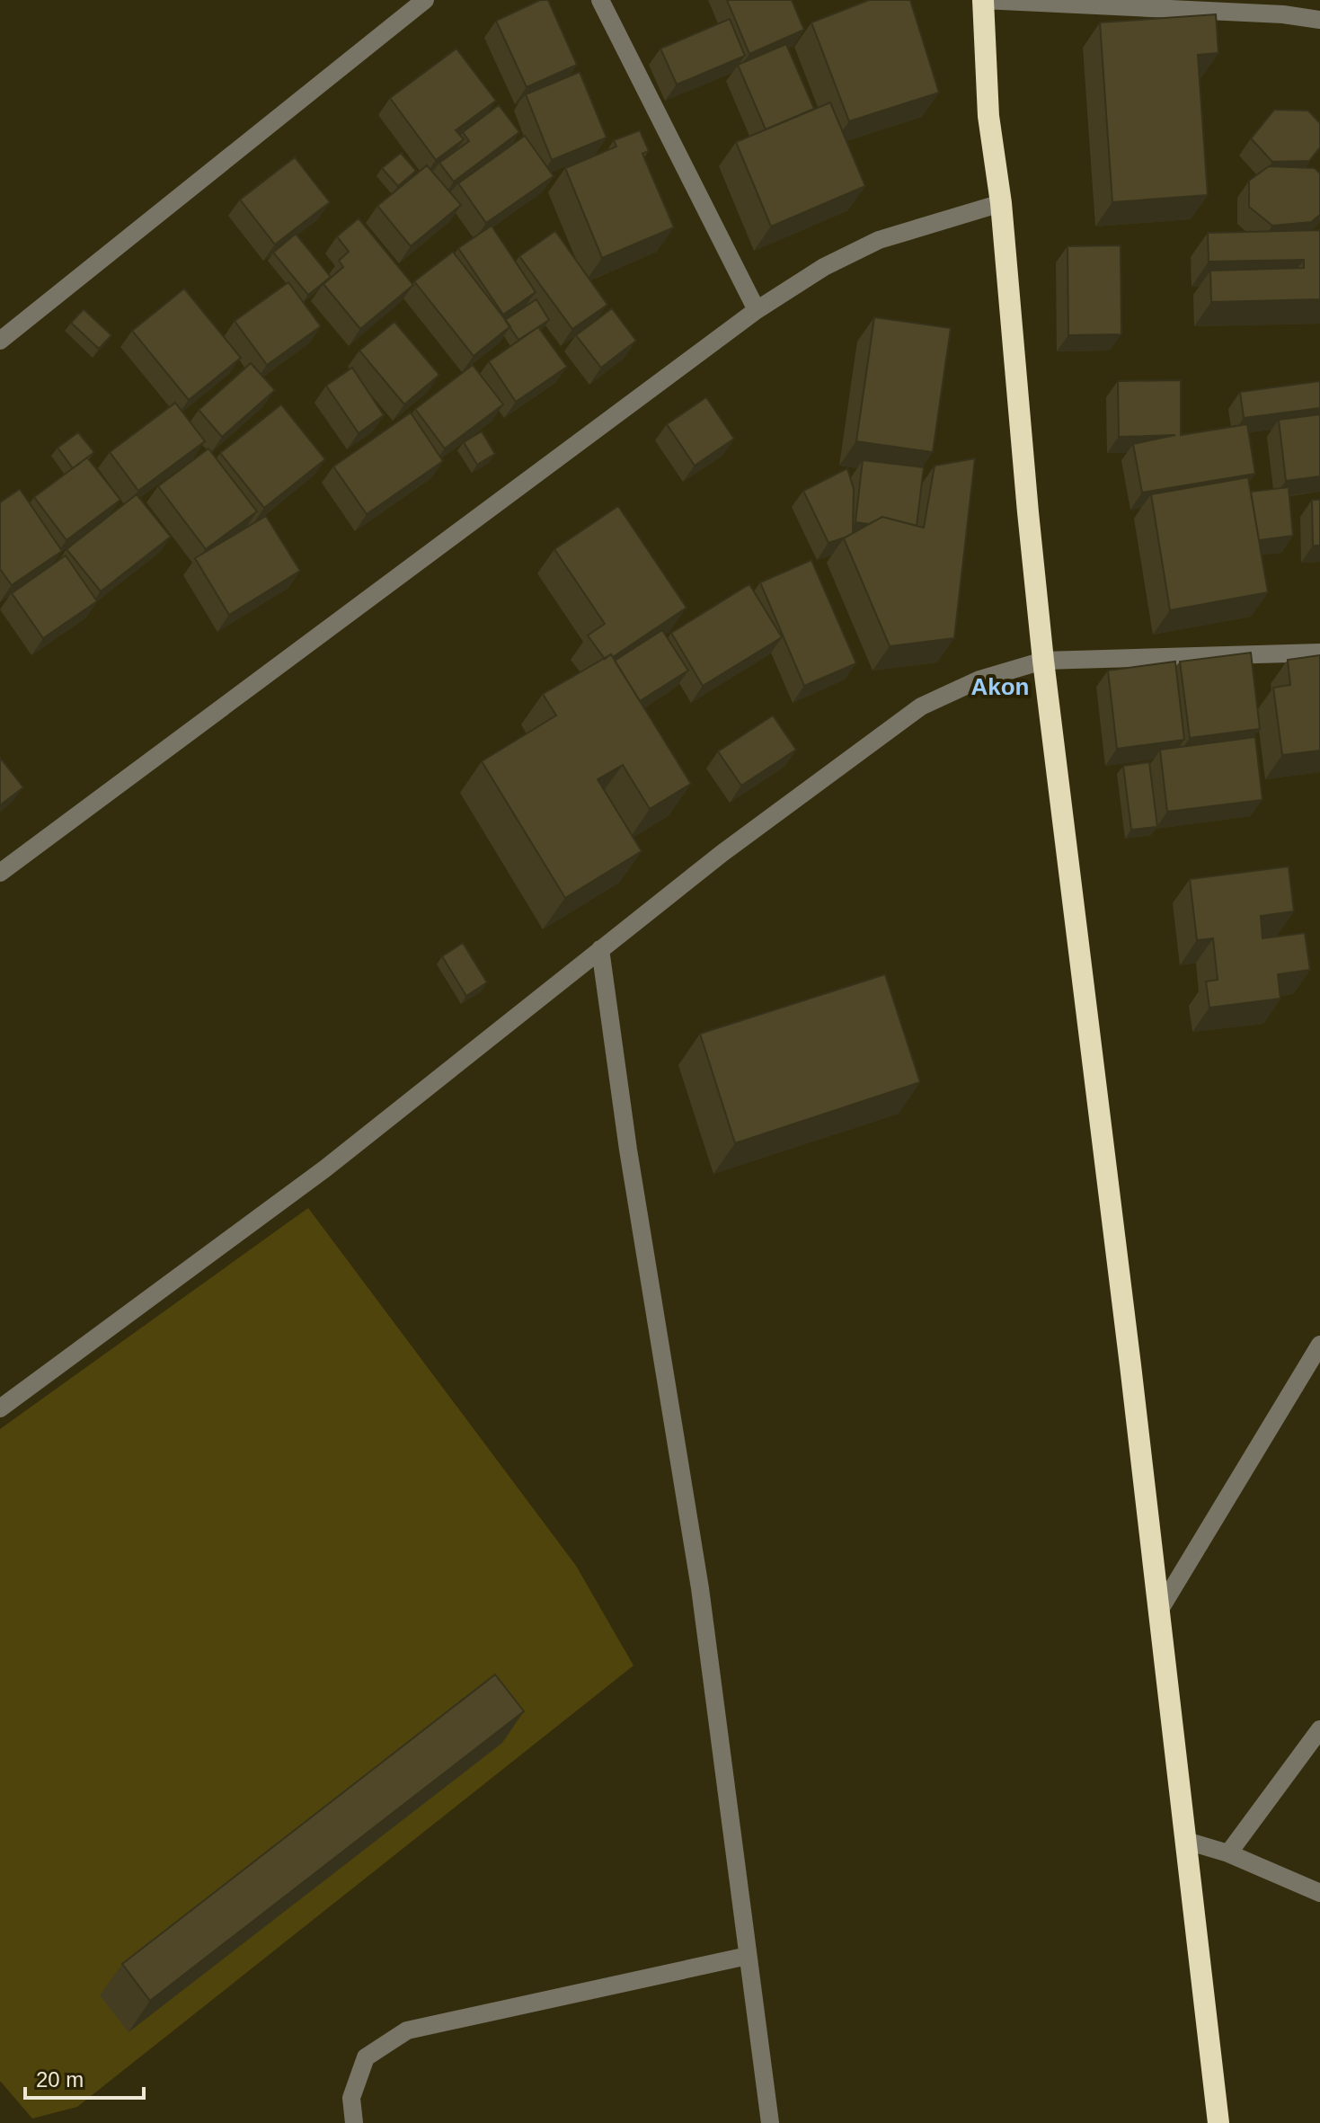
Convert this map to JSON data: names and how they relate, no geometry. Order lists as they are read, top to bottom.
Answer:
{
  "districts": ["Akon"],
  "scale_bar": "20 m"
}
